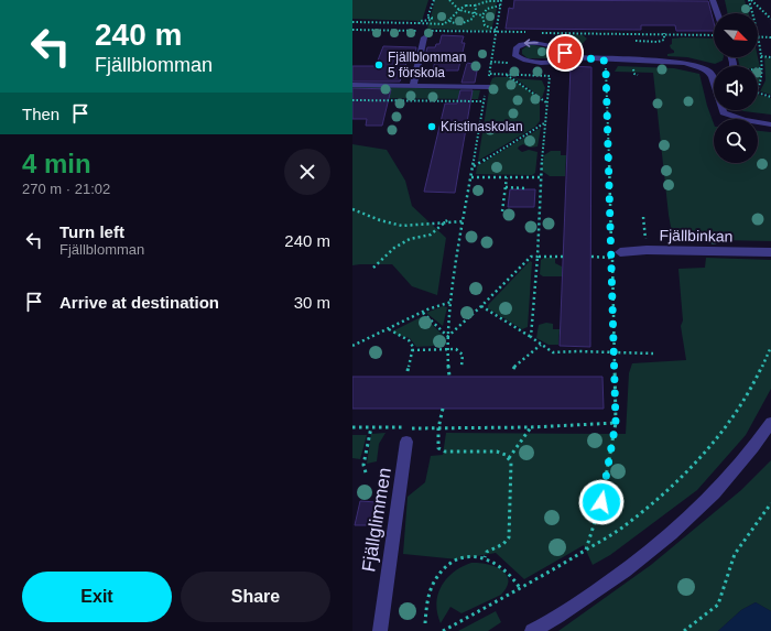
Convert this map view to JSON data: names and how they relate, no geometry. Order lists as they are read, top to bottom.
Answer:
{
  "streets": {
    "street": ["Fjällbinkan", "Fjällglimmen"]
  },
  "places": ["Fjällblomman 5 förskola", "Kristinaskolan"],
  "north": "bottom right",
  "page": {
    "turn": ["240 m", "Fjällblomman"],
    "then": "Then",
    "heading": ["4 min", "270 m · 21:02"],
    "list": [
      {
        "name": "Turn left",
        "note": "Fjällblomman",
        "value": "240 m"
      },
      {
        "name": "Arrive at destination",
        "value": "30 m"
      }
    ],
    "buttons": ["Exit", "Share"]
  }
}
